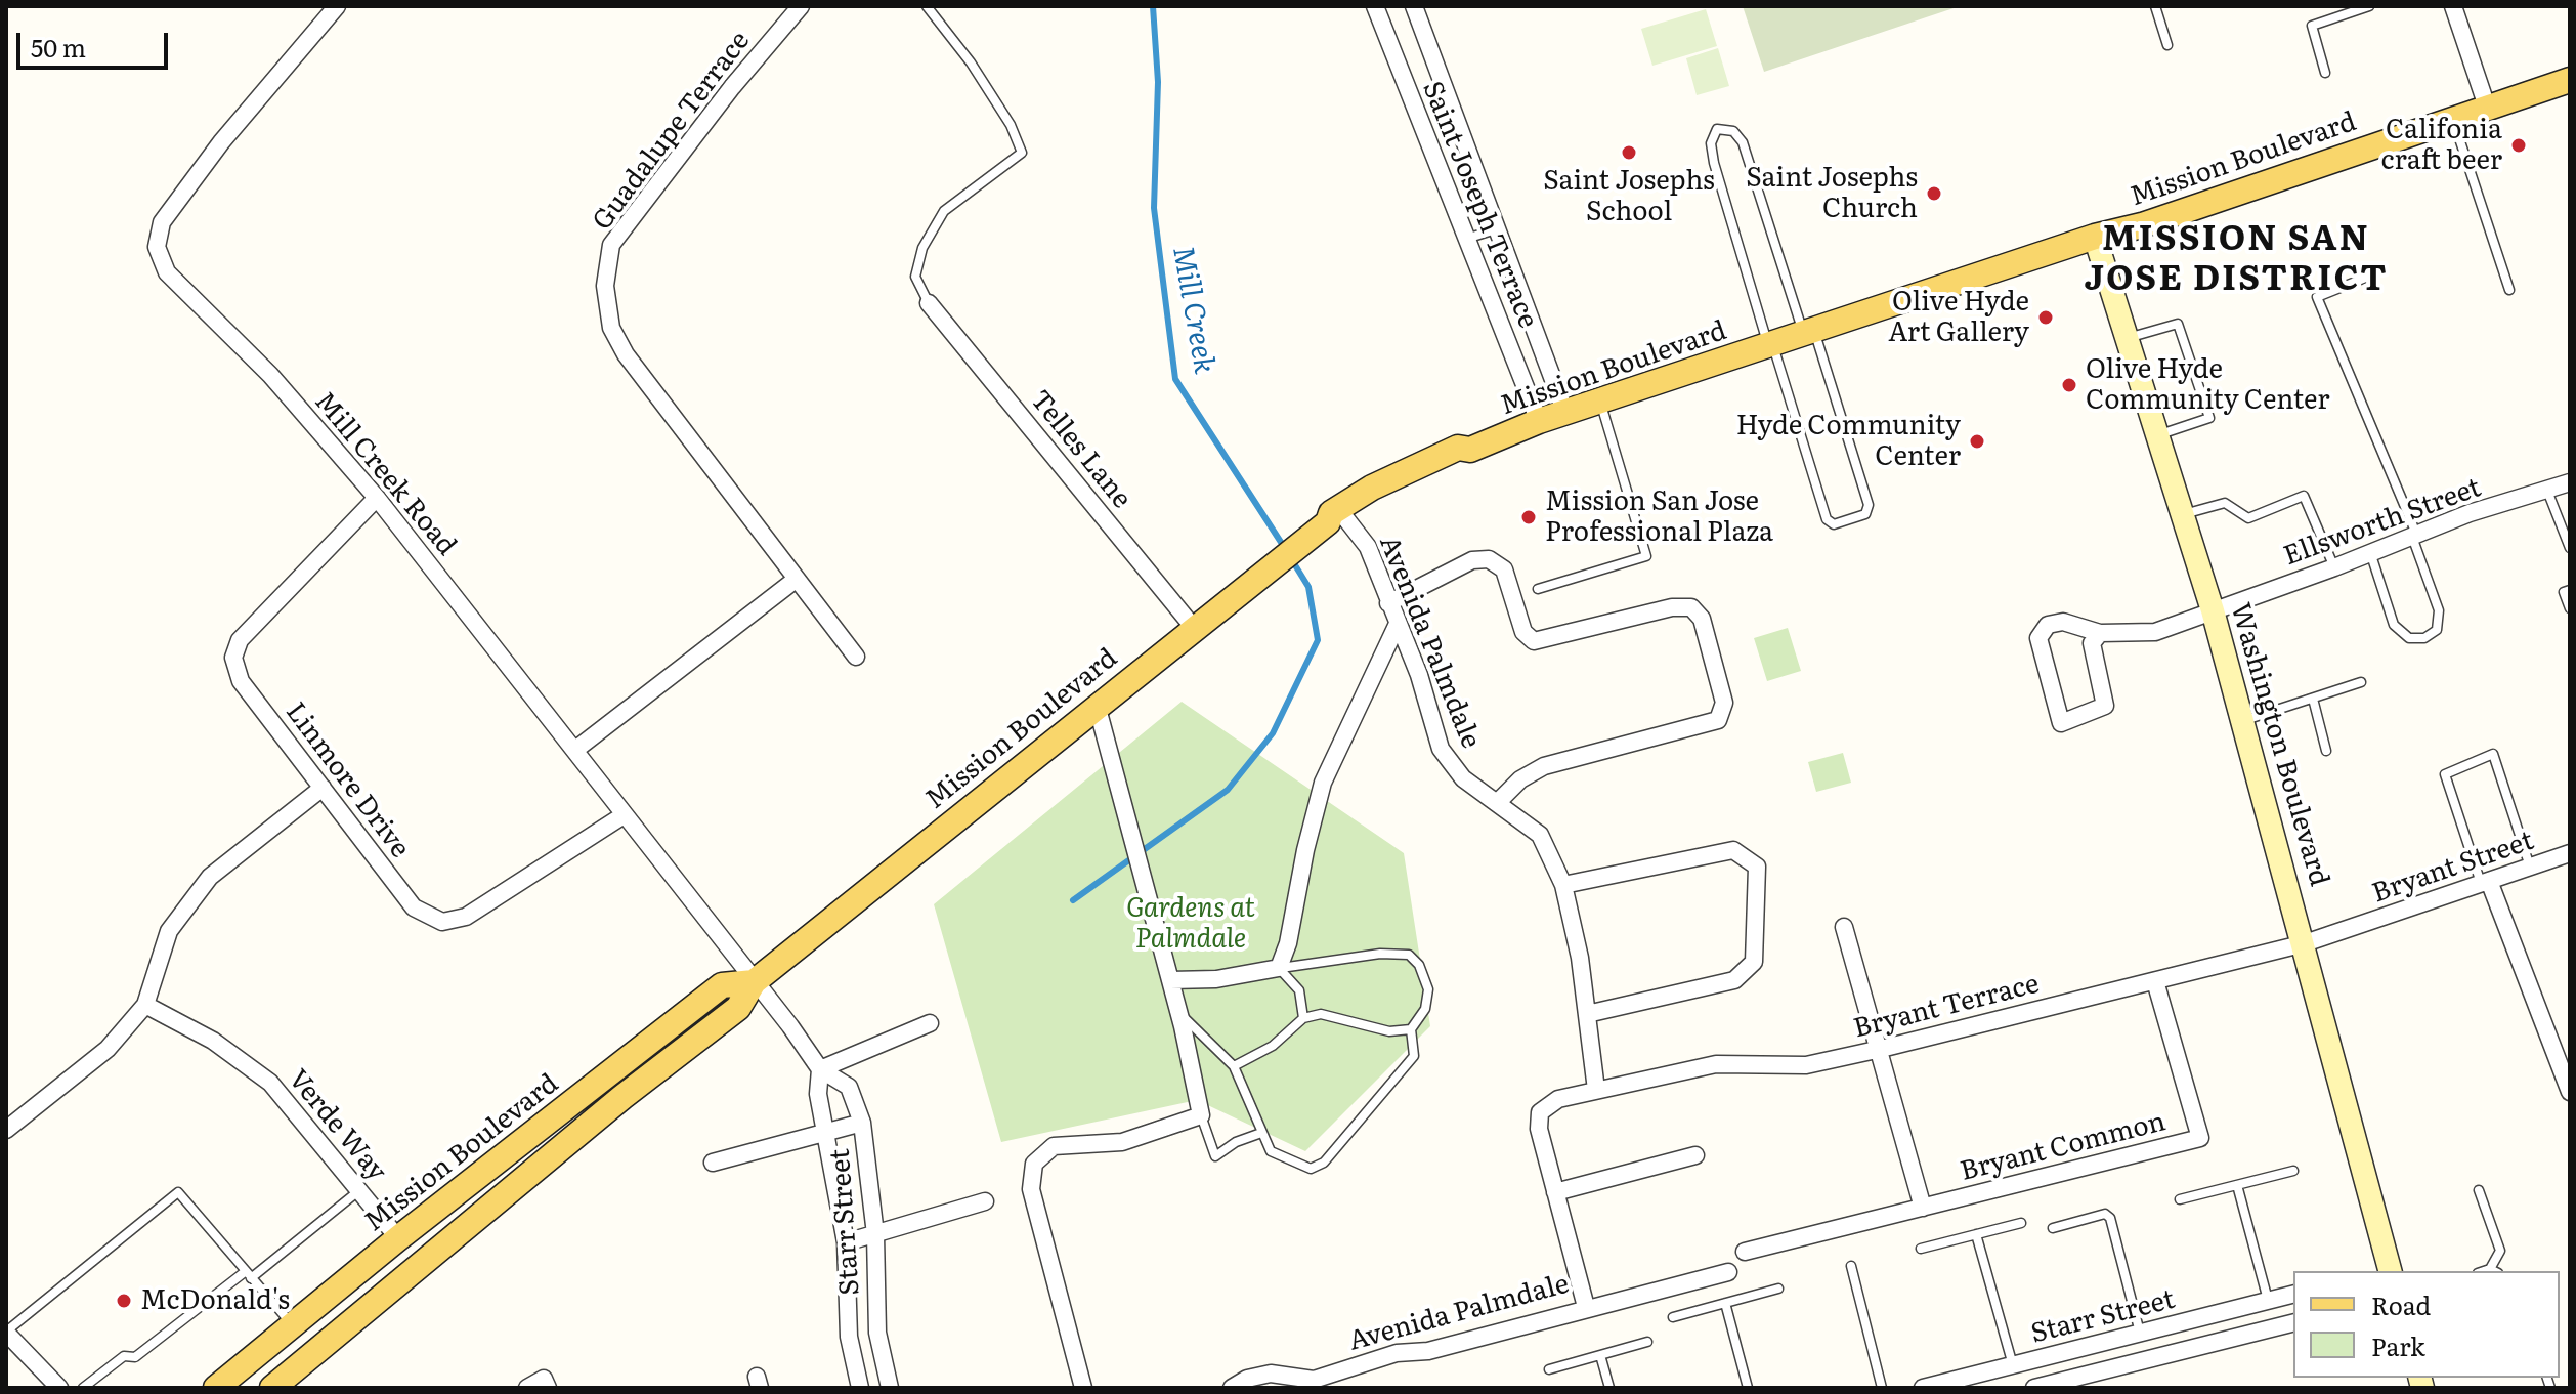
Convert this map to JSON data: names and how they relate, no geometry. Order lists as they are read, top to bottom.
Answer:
{
  "streets": {
    "main road": ["Mission Boulevard"],
    "street": [
      "Guadalupe Terrace",
      "Saint Joseph Terrace",
      "Telles Lane",
      "Mill Creek Road",
      "Ellsworth Street",
      "Avenida Palmdale",
      "Washington Boulevard",
      "Linmore Drive",
      "Bryant Street",
      "Bryant Terrace",
      "Verde Way",
      "Bryant Common",
      "Starr Street"
    ]
  },
  "crossings": [
    ["Mission Boulevard", "Saint Joseph Terrace"],
    ["Mission Boulevard", "Telles Lane"],
    ["Mission Boulevard", "Mill Creek Road"],
    ["Mission Boulevard", "Avenida Palmdale"],
    ["Mission Boulevard", "Washington Boulevard"],
    ["Mission Boulevard", "Verde Way"],
    ["Mission Boulevard", "Starr Street"],
    ["Mill Creek Road", "Linmore Drive"],
    ["Mill Creek Road", "Starr Street"],
    ["Ellsworth Street", "Washington Boulevard"],
    ["Avenida Palmdale", "Bryant Terrace"],
    ["Washington Boulevard", "Bryant Street"],
    ["Washington Boulevard", "Bryant Terrace"],
    ["Bryant Street", "Bryant Terrace"],
    ["Bryant Terrace", "Bryant Common"]
  ],
  "districts": ["MISSION SAN JOSE DISTRICT"],
  "water": ["Mill Creek"],
  "parks": ["Gardens at Palmdale"],
  "places": [
    "Califonia craft beer",
    "Saint Josephs School",
    "Saint Josephs Church",
    "Olive Hyde Art Gallery",
    "Olive Hyde Community Center",
    "Hyde Community Center",
    "Mission San Jose Professional Plaza",
    "McDonald's"
  ],
  "legend": ["Road", "Park"],
  "scale_bar": "50 m"
}
